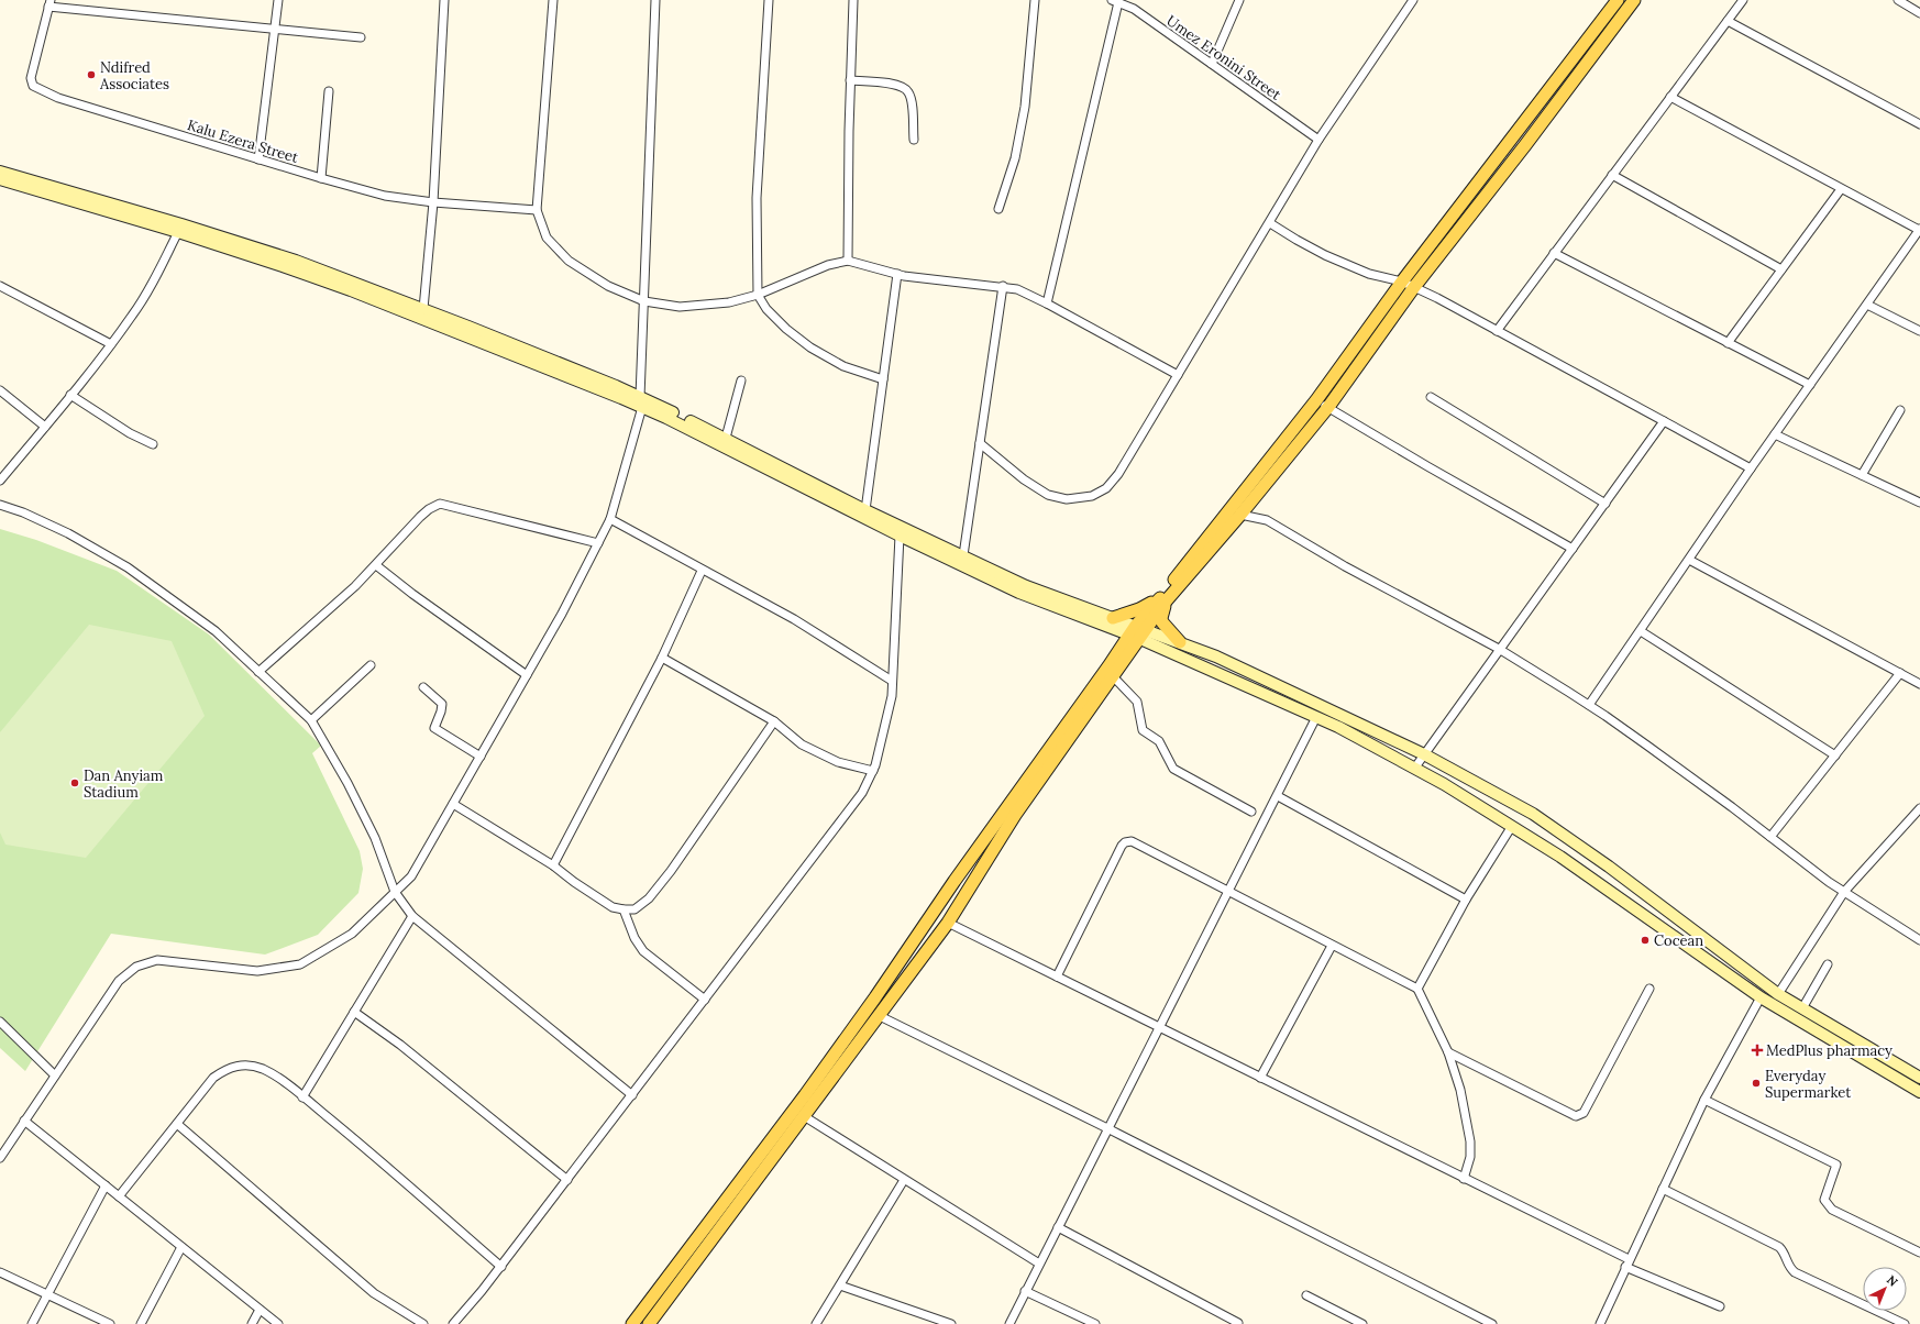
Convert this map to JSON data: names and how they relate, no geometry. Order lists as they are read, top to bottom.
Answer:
{
  "streets": {
    "street": ["Umez Eronini Street", "Kalu Ezera Street"]
  },
  "places": {
    "other": [
      "Ndifred Associates",
      "Dan Anyiam Stadium",
      "Cocean",
      "Everyday Supermarket"
    ],
    "health": ["MedPlus pharmacy"]
  },
  "north": "top right"
}
